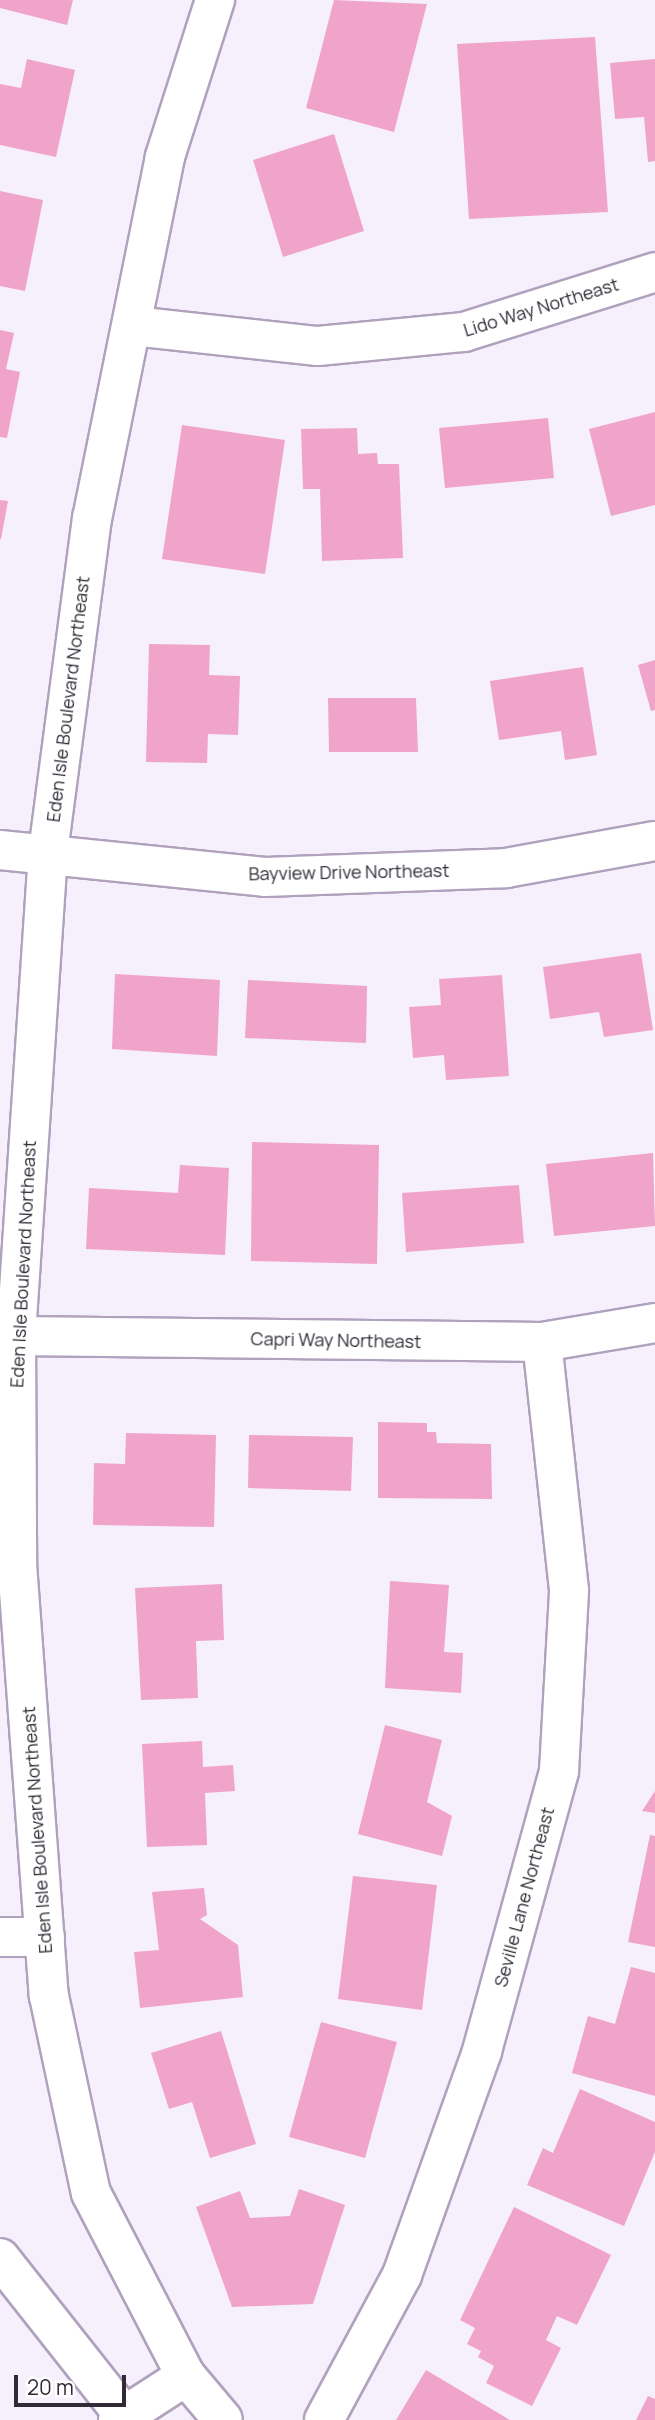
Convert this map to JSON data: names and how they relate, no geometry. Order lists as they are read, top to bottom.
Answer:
{
  "streets": {
    "street": [
      "Lido Way Northeast",
      "Eden Isle Boulevard Northeast",
      "Bayview Drive Northeast",
      "Capri Way Northeast",
      "Seville Lane Northeast"
    ]
  },
  "crossings": [
    ["Lido Way Northeast", "Eden Isle Boulevard Northeast"],
    ["Eden Isle Boulevard Northeast", "Bayview Drive Northeast"],
    ["Eden Isle Boulevard Northeast", "Capri Way Northeast"],
    ["Capri Way Northeast", "Seville Lane Northeast"]
  ],
  "scale_bar": "20 m"
}
